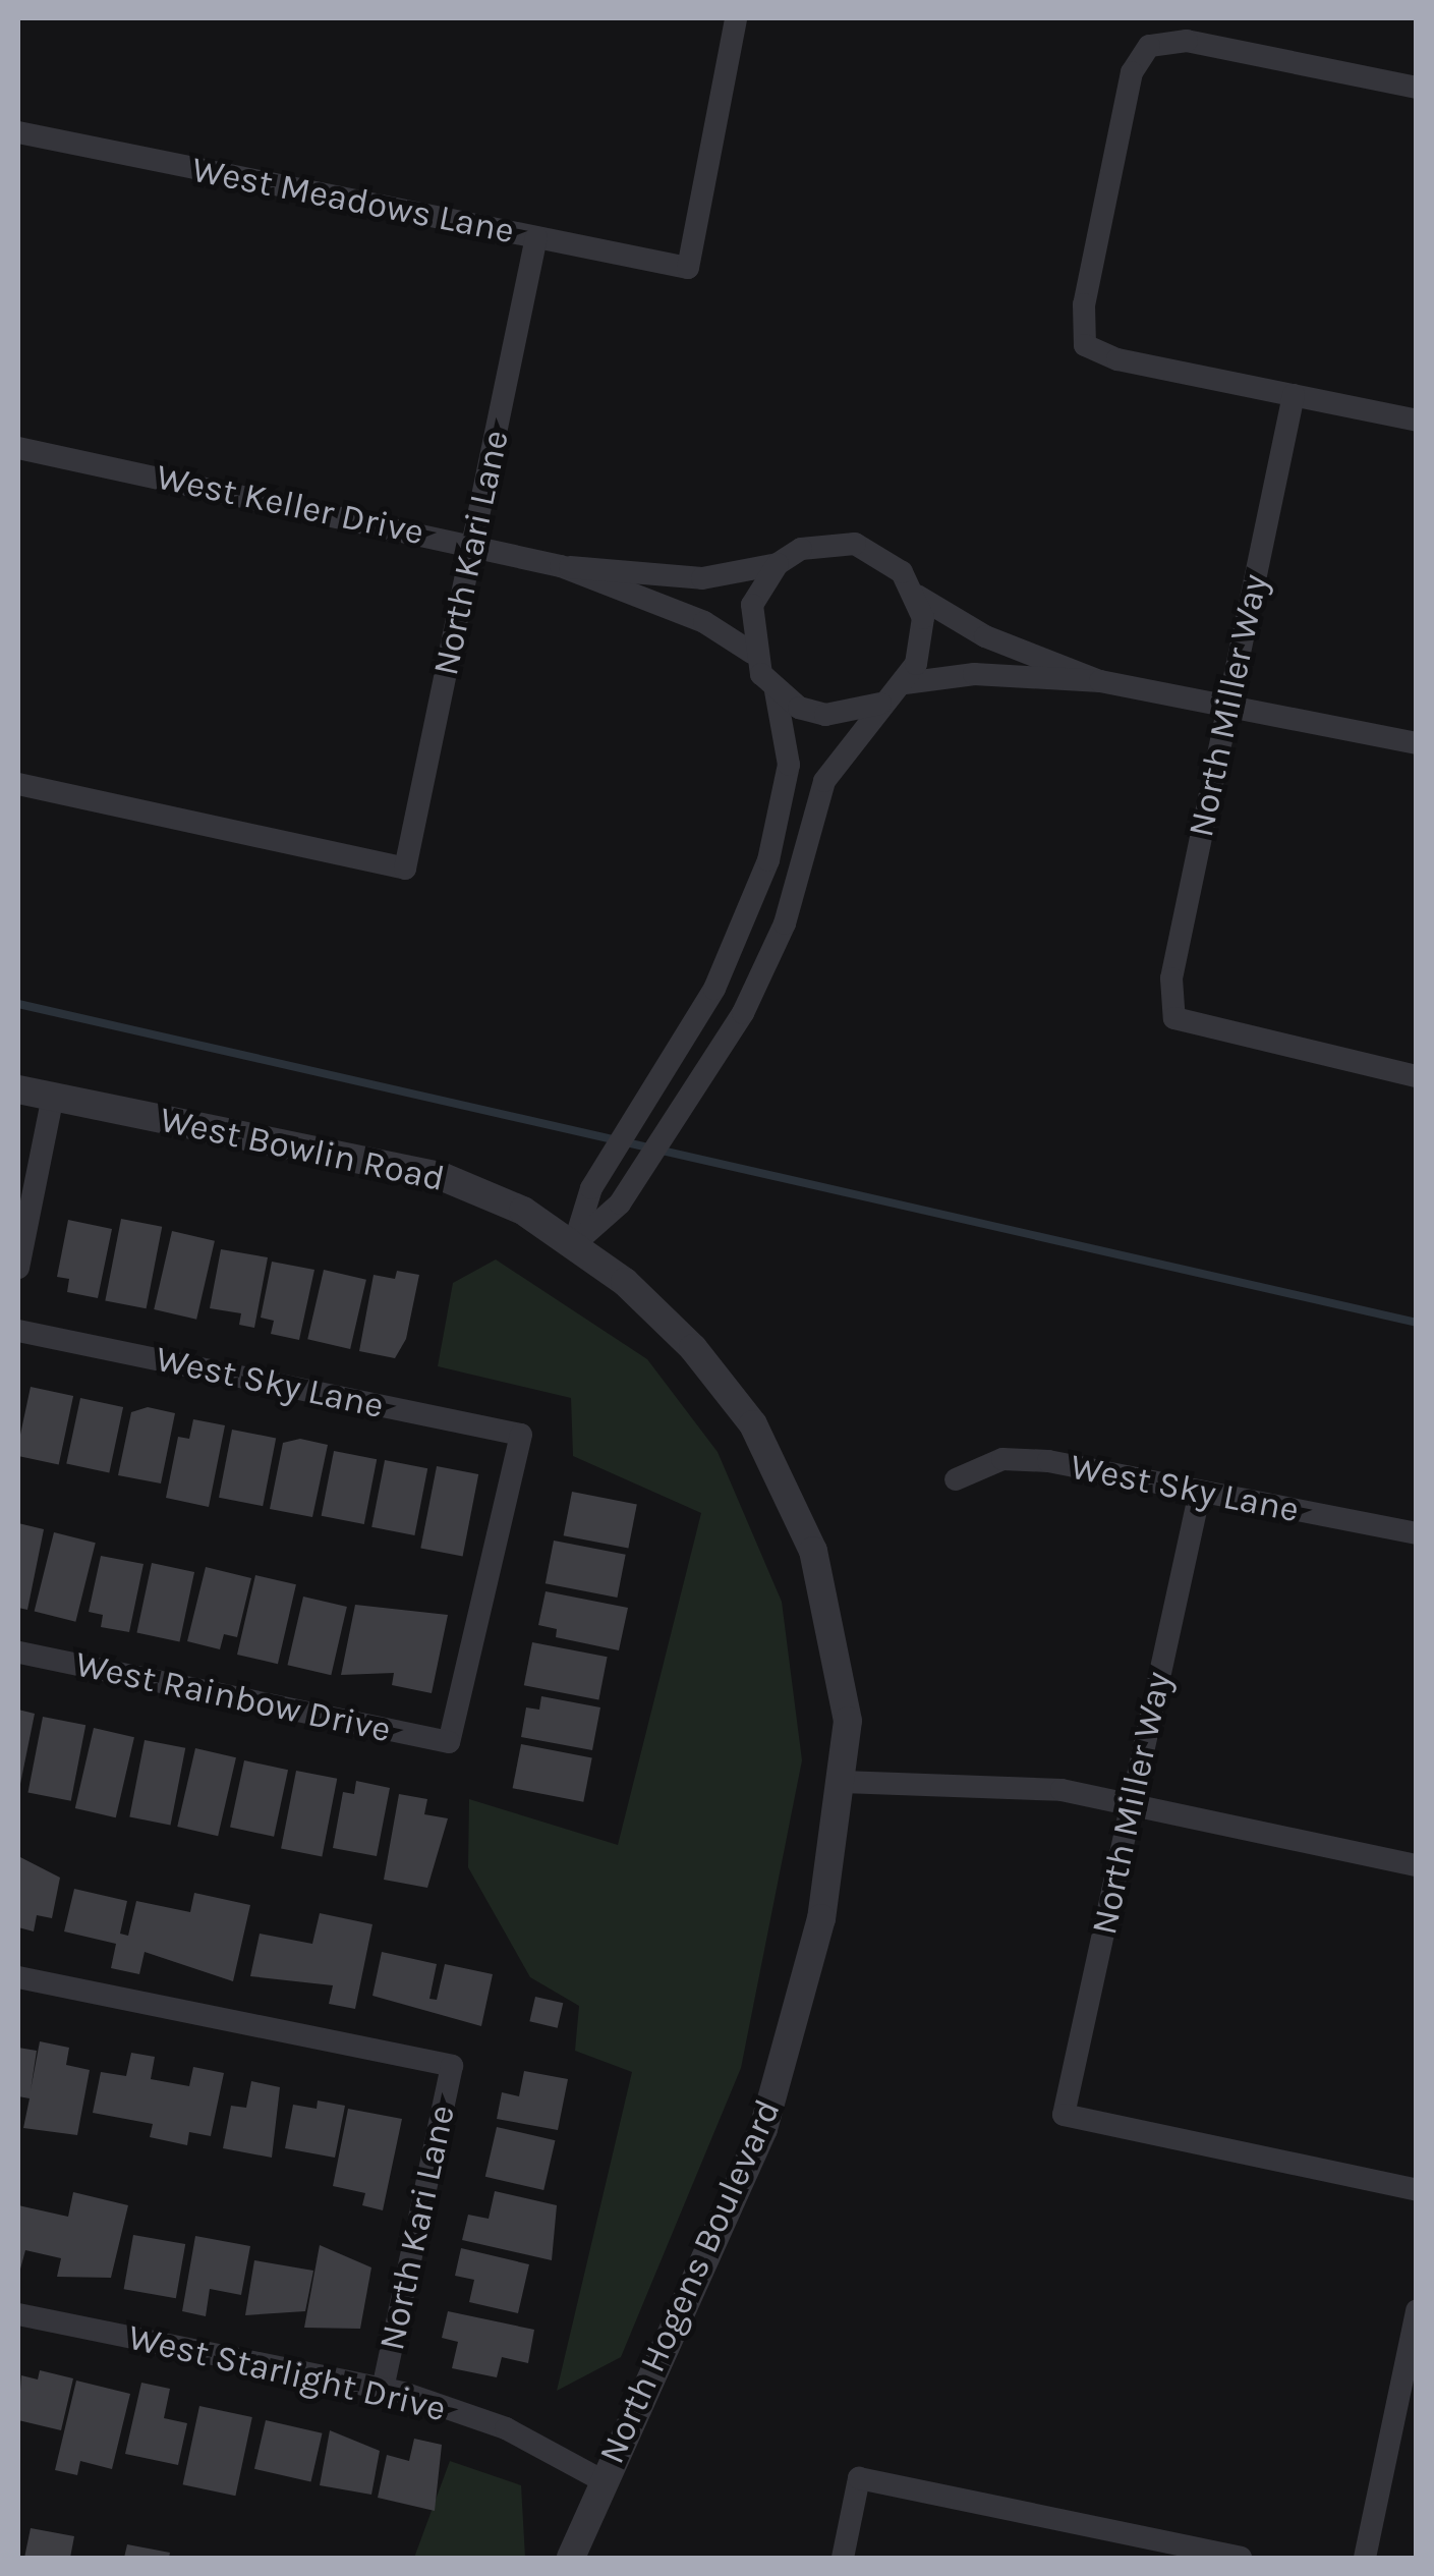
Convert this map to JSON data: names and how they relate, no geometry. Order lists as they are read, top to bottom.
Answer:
{
  "streets": {
    "street": [
      "West Meadows Lane",
      "West Keller Drive",
      "North Kari Lane",
      "North Miller Way",
      "West Bowlin Road",
      "West Sky Lane",
      "West Rainbow Drive",
      "North Hogens Boulevard",
      "West Starlight Drive"
    ]
  },
  "crossings": [
    ["West Meadows Lane", "North Kari Lane"],
    ["West Keller Drive", "North Kari Lane"],
    ["North Kari Lane", "West Starlight Drive"],
    ["North Miller Way", "West Sky Lane"],
    ["West Bowlin Road", "North Hogens Boulevard"],
    ["West Sky Lane", "West Rainbow Drive"],
    ["North Hogens Boulevard", "West Starlight Drive"]
  ]
}
